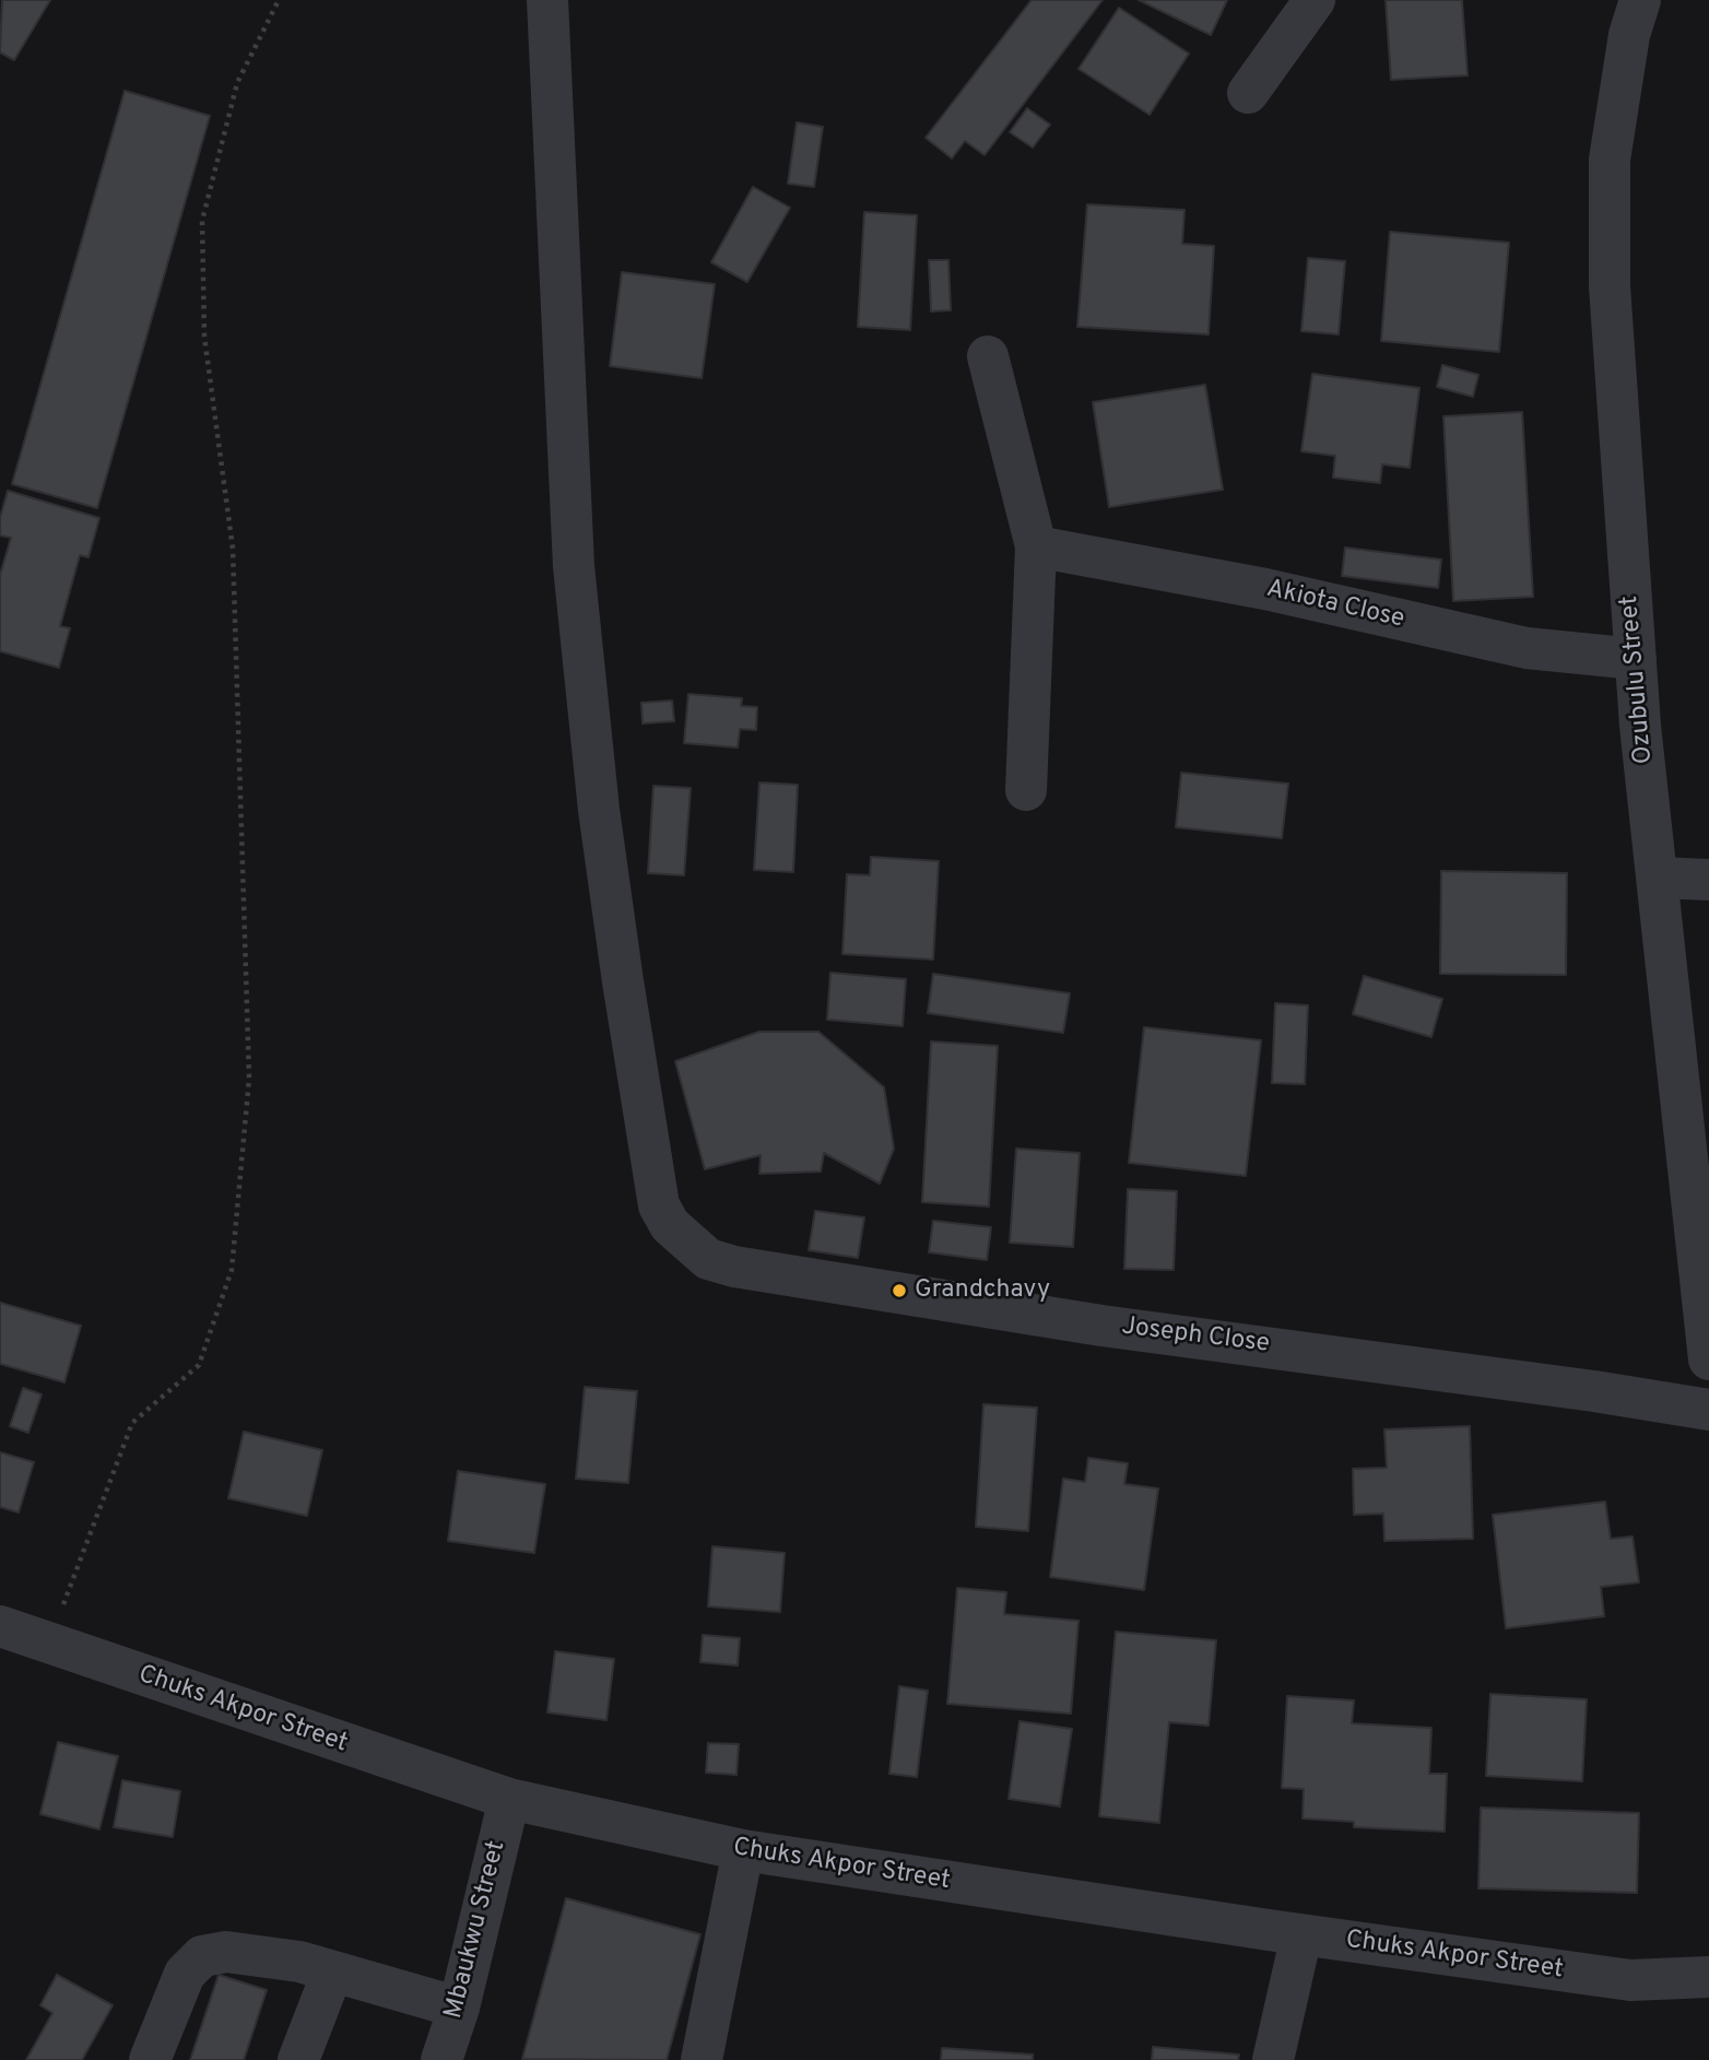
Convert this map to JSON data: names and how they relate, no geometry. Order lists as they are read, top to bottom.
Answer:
{
  "streets": {
    "street": [
      "Akiota Close",
      "Ozubulu Street",
      "Joseph Close",
      "Chuks Akpor Street",
      "Mbaukwu Street"
    ]
  },
  "crossings": [
    ["Akiota Close", "Ozubulu Street"],
    ["Chuks Akpor Street", "Mbaukwu Street"]
  ],
  "places": ["Grandchavy"]
}
